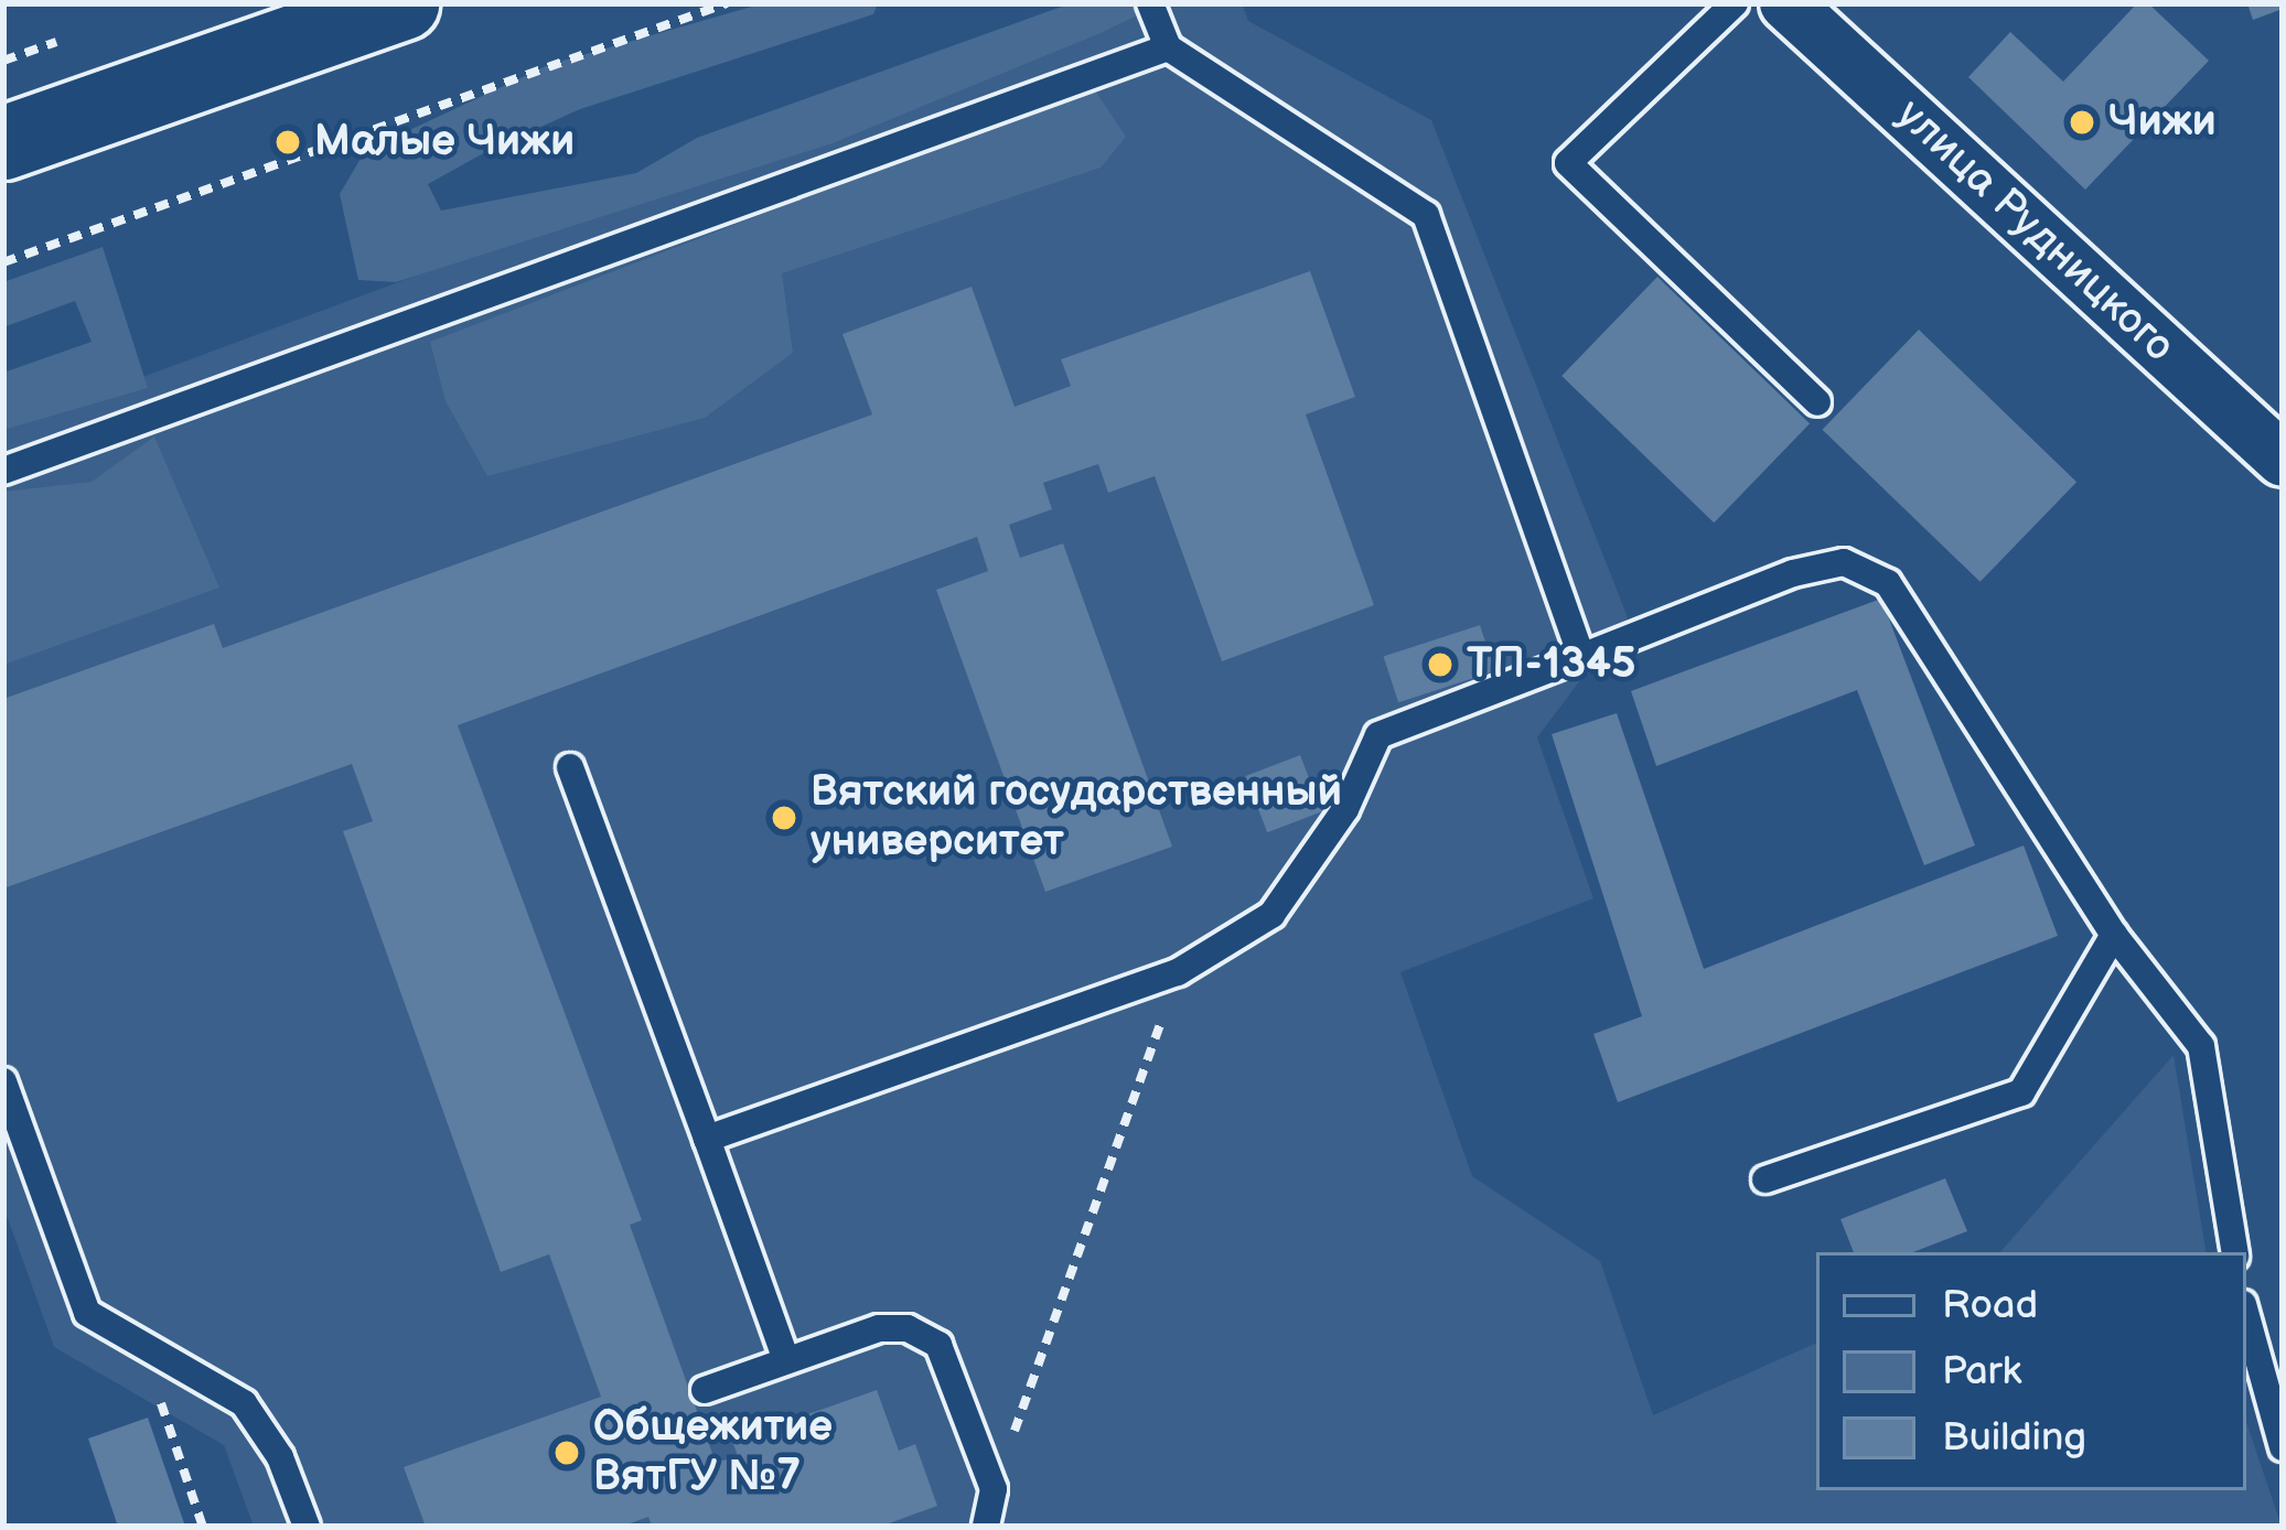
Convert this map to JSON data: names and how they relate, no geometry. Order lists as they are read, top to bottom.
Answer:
{
  "streets": {
    "street": ["улица Рудницкого"]
  },
  "places": [
    "Чижи",
    "Малые Чижи",
    "ТП-1345",
    "Вятский государственный университет",
    "Общежитие ВятГУ №7"
  ],
  "legend": ["Road", "Park", "Building"]
}
